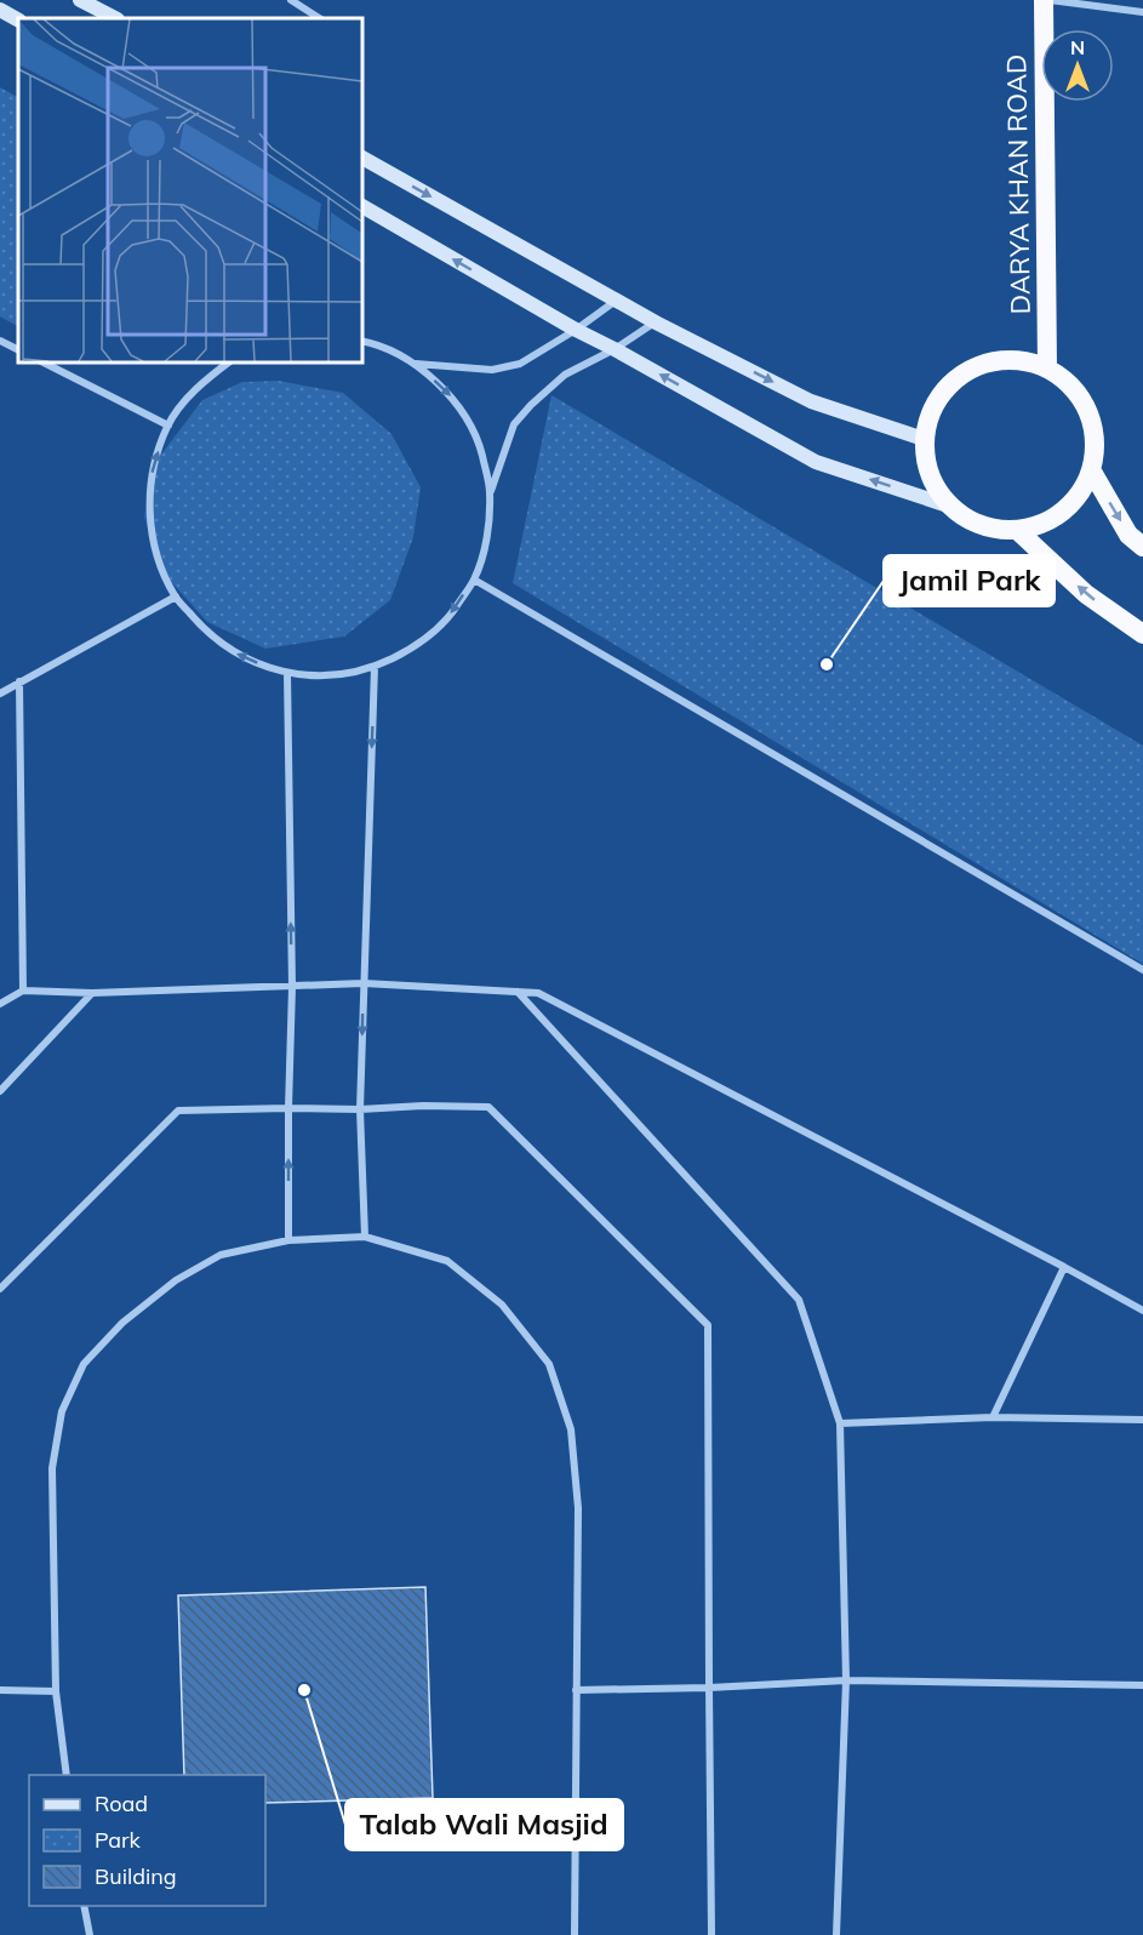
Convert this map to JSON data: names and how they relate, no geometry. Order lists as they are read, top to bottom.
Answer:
{
  "streets": {
    "highway": ["DARYA KHAN ROAD"]
  },
  "places": ["Jamil Park", "Talab Wali Masjid"],
  "legend": ["Road", "Park", "Building"],
  "north": "top"
}
